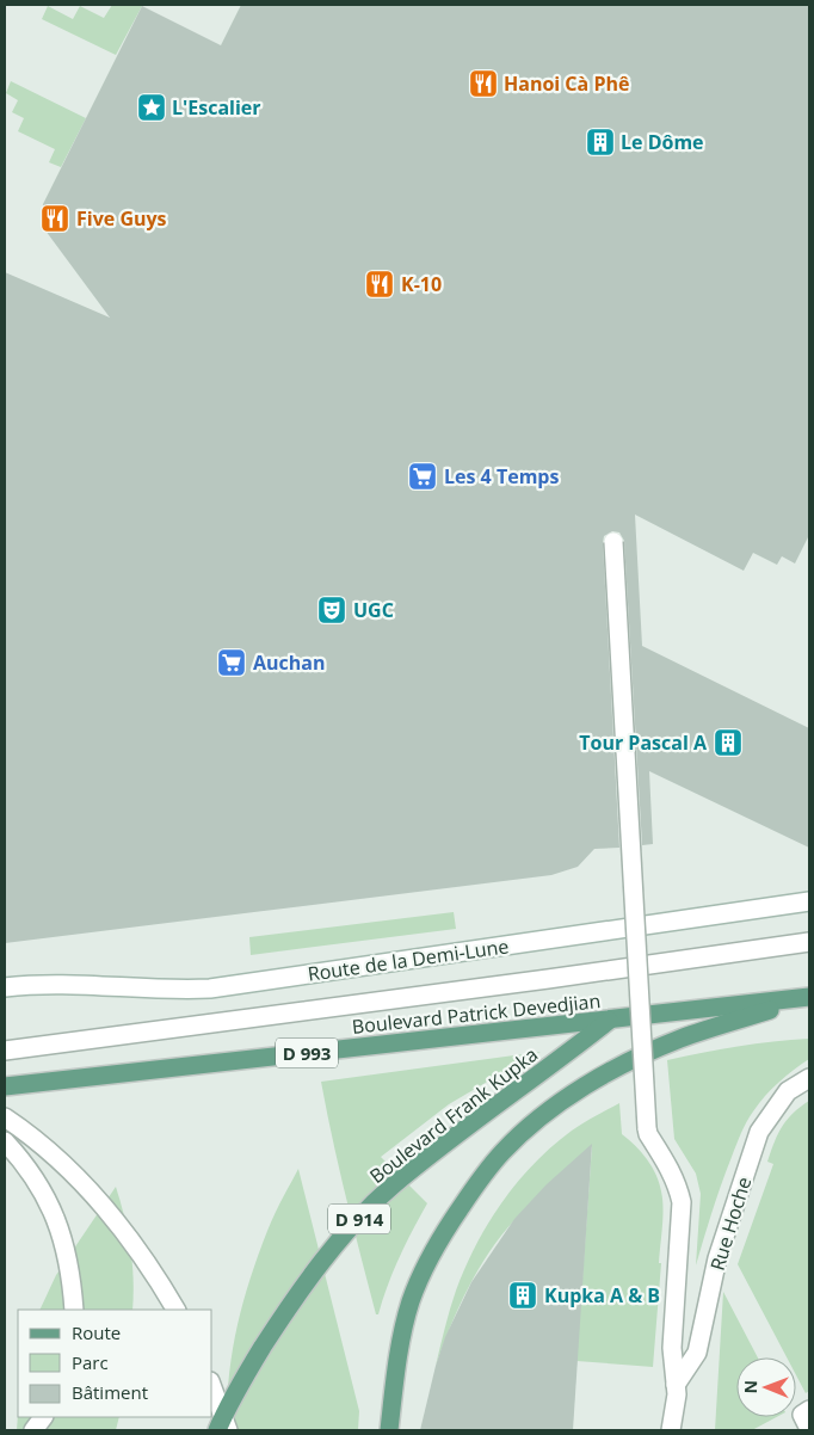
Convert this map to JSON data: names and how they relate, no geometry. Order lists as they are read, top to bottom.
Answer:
{
  "streets": {
    "main road": [
      "Boulevard Patrick Devedjian",
      "D 993",
      "Boulevard Frank Kupka",
      "D 914"
    ],
    "street": ["Route de la Demi-Lune", "Rue Hoche"]
  },
  "crossings": [
    ["Boulevard Patrick Devedjian", "Boulevard Frank Kupka"]
  ],
  "places": {
    "restaurant": ["Hanoi Cà Phê", "Five Guys", "K-10"],
    "place": ["L'Escalier"],
    "building": ["Le Dôme", "Tour Pascal A", "Kupka A & B"],
    "supermarket": ["Les 4 Temps", "Auchan"],
    "theatre": ["UGC"]
  },
  "legend": ["Route", "Parc", "Bâtiment"],
  "north": "left"
}
